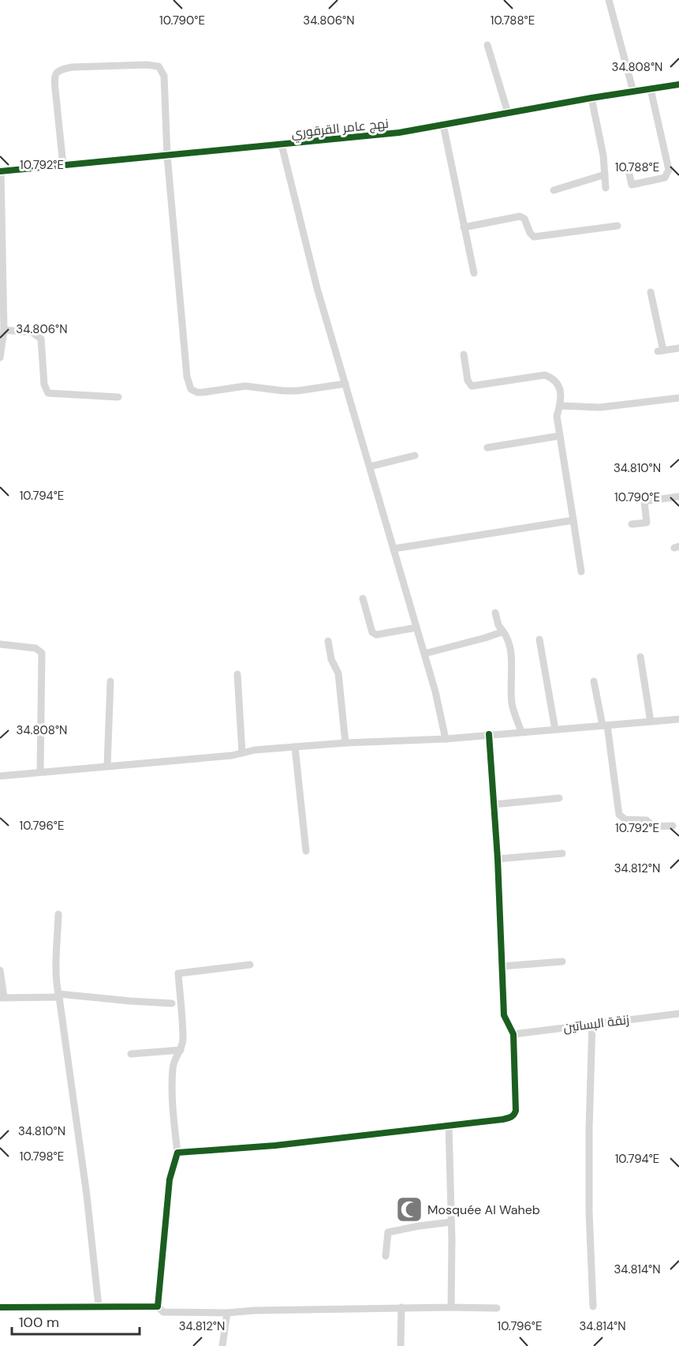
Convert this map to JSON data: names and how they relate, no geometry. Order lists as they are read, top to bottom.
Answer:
{
  "streets": {
    "street": ["نهج عامر القرقوري", "زنقة البساتين"]
  },
  "places": {
    "mosque": ["Mosquée Al Waheb"]
  },
  "scale_bar": "100 m",
  "coordinates": [
    "10.790°E",
    "34.806°N",
    "10.788°E",
    "34.808°N",
    "10.792°E",
    "34.810°N",
    "10.794°E",
    "10.796°E",
    "34.812°N",
    "10.798°E",
    "34.814°N"
  ]
}
